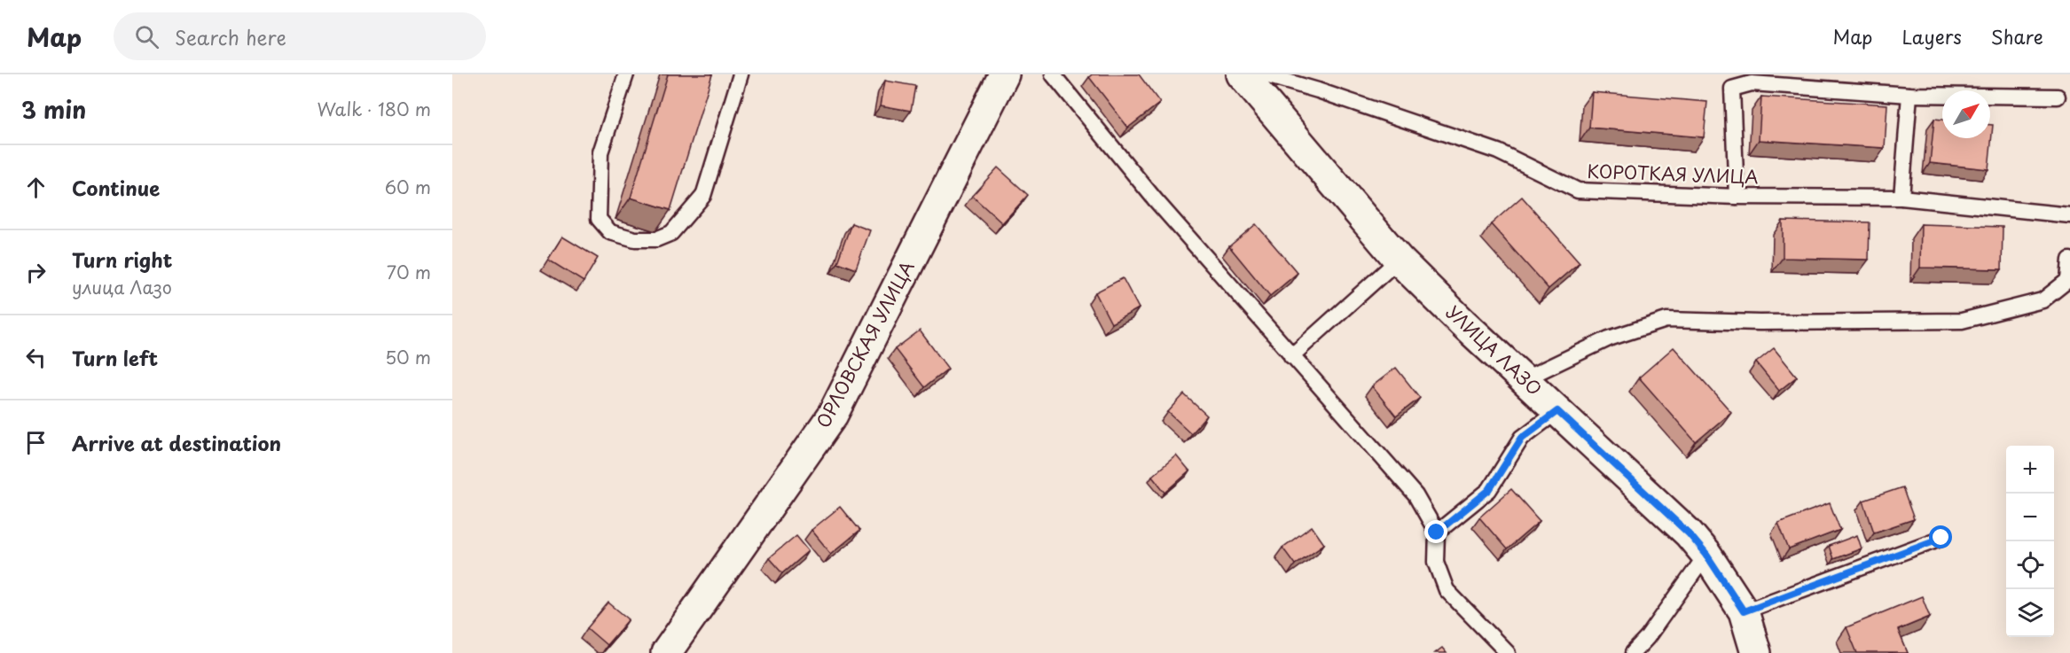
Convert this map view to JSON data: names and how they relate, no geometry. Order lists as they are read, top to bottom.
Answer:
{
  "streets": {
    "street": ["ОРЛОВСКАЯ УЛИЦА", "УЛИЦА ЛАЗО"],
    "lane": ["КОРОТКАЯ УЛИЦА"]
  },
  "north": "top right",
  "page": {
    "header": "Map",
    "search": "Search here",
    "nav": ["Map", "Layers", "Share"],
    "heading": ["3 min", "Walk · 180 m"],
    "list": [
      ["Continue", "60 m"],
      ["Turn right", "улица Лазо", "70 m"],
      ["Turn left", "50 m"],
      "Arrive at destination"
    ],
    "map_buttons": ["+", "−"]
  }
}
